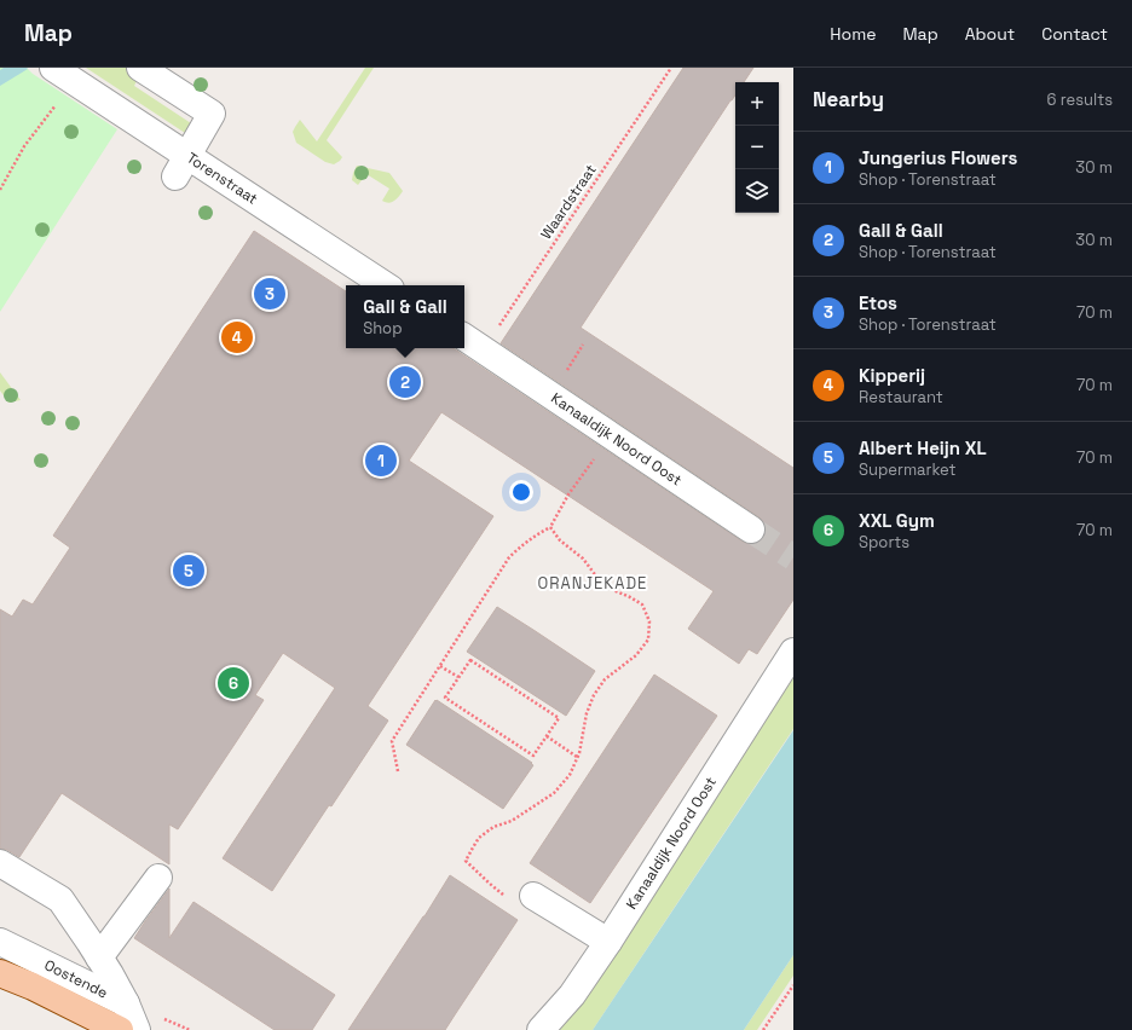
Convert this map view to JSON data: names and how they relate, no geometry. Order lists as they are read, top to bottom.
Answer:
{
  "streets": {
    "main road": ["Oostende"],
    "street": ["Torenstraat", "Kanaaldijk Noord Oost"],
    "path": ["Waardstraat"]
  },
  "crossings": [
    ["Waardstraat", "Kanaaldijk Noord Oost"]
  ],
  "districts": ["ORANJEKADE"],
  "page": {
    "header": "Map",
    "nav": [
      "Home",
      "Map",
      "About",
      "Contact"
    ],
    "heading": ["Nearby", "6 results"],
    "map_buttons": ["+", "−"],
    "list": [
      {
        "mark": "1",
        "name": "Jungerius Flowers",
        "note": "Shop · Torenstraat",
        "value": "30 m"
      },
      {
        "mark": "2",
        "name": "Gall & Gall",
        "note": "Shop · Torenstraat",
        "value": "30 m"
      },
      {
        "mark": "3",
        "name": "Etos",
        "note": "Shop · Torenstraat",
        "value": "70 m"
      },
      {
        "mark": "4",
        "name": "Kipperij",
        "note": "Restaurant",
        "value": "70 m"
      },
      {
        "mark": "5",
        "name": "Albert Heijn XL",
        "note": "Supermarket",
        "value": "70 m"
      },
      {
        "mark": "6",
        "name": "XXL Gym",
        "note": "Sports",
        "value": "70 m"
      }
    ],
    "pins": [
      "3",
      "4",
      "2",
      "1",
      "5",
      "6"
    ],
    "popup": ["Gall & Gall", "Shop"]
  }
}
